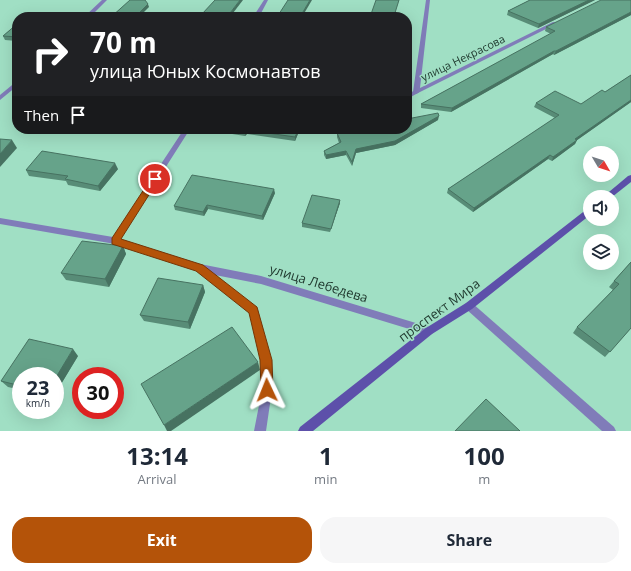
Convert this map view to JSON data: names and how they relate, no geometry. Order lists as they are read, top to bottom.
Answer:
{
  "streets": {
    "main road": ["проспект Мира"],
    "street": ["улица Некрасова", "улица Лебедева"]
  },
  "crossings": [
    ["улица Лебедева", "проспект Мира"]
  ],
  "north": "bottom right",
  "page": {
    "turn": ["70 m", "улица Юных Космонавтов"],
    "then": "Then",
    "speed": "23 km/h",
    "limit": "30",
    "eta": [
      "13:14",
      "Arrival",
      "1",
      "min",
      "100",
      "m"
    ],
    "buttons": ["Exit", "Share"]
  }
}
